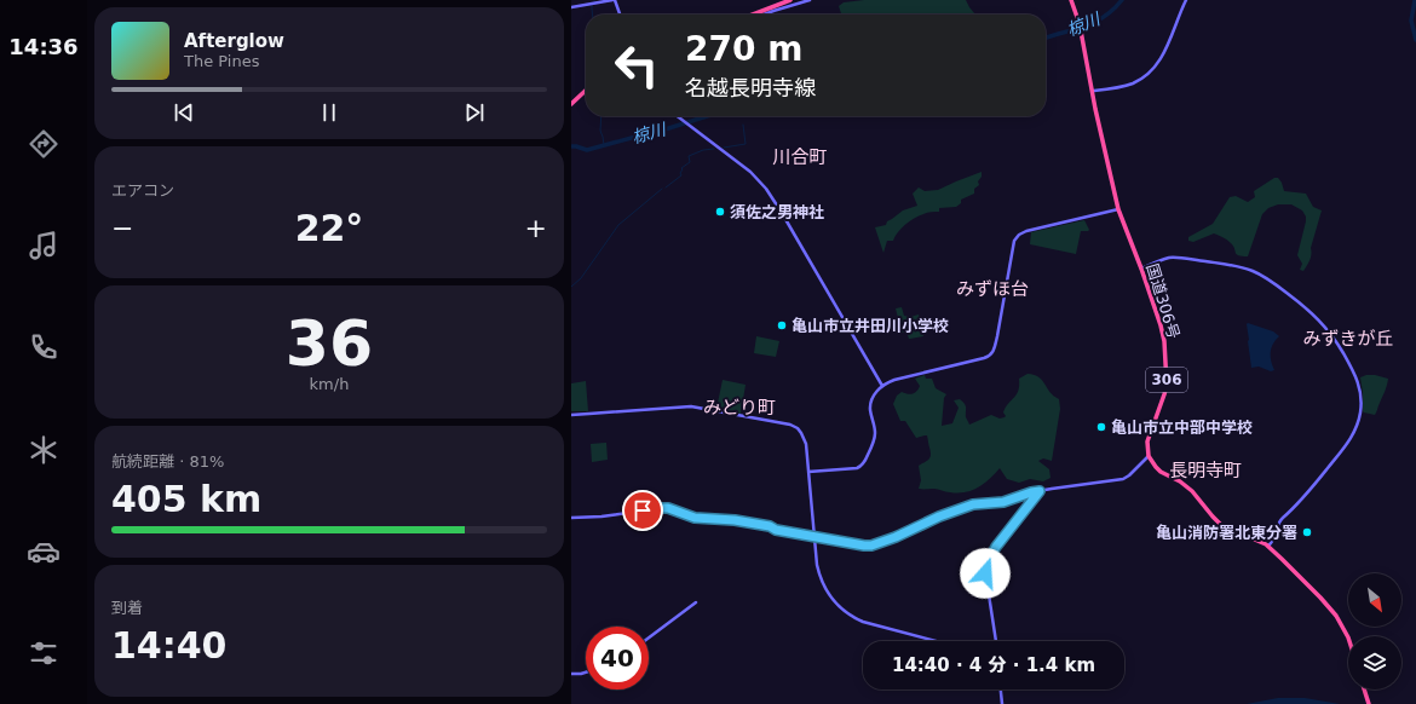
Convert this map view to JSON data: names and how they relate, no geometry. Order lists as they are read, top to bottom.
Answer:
{
  "streets": {
    "highway": ["国道306号", "306"]
  },
  "districts": [
    "川合町",
    "みずほ台",
    "みずきが丘",
    "みどり町",
    "長明寺町"
  ],
  "water": ["椋川"],
  "places": [
    "須佐之男神社",
    "亀山市立井田川小学校",
    "亀山市立中部中学校",
    "亀山消防署北東分署"
  ],
  "north": "bottom right",
  "page": {
    "tabs": "14:36",
    "turn": ["270 m", "名越長明寺線"],
    "song": ["Afterglow", "The Pines"],
    "tile": [
      "エアコン",
      ["36", "km/h"],
      ["航続距離 · 81%", "405 km"],
      ["到着", "14:40"]
    ],
    "heat": ["−", "22°", "+"],
    "limit": "40",
    "trip": "14:40 · 4 分 · 1.4 km"
  }
}
